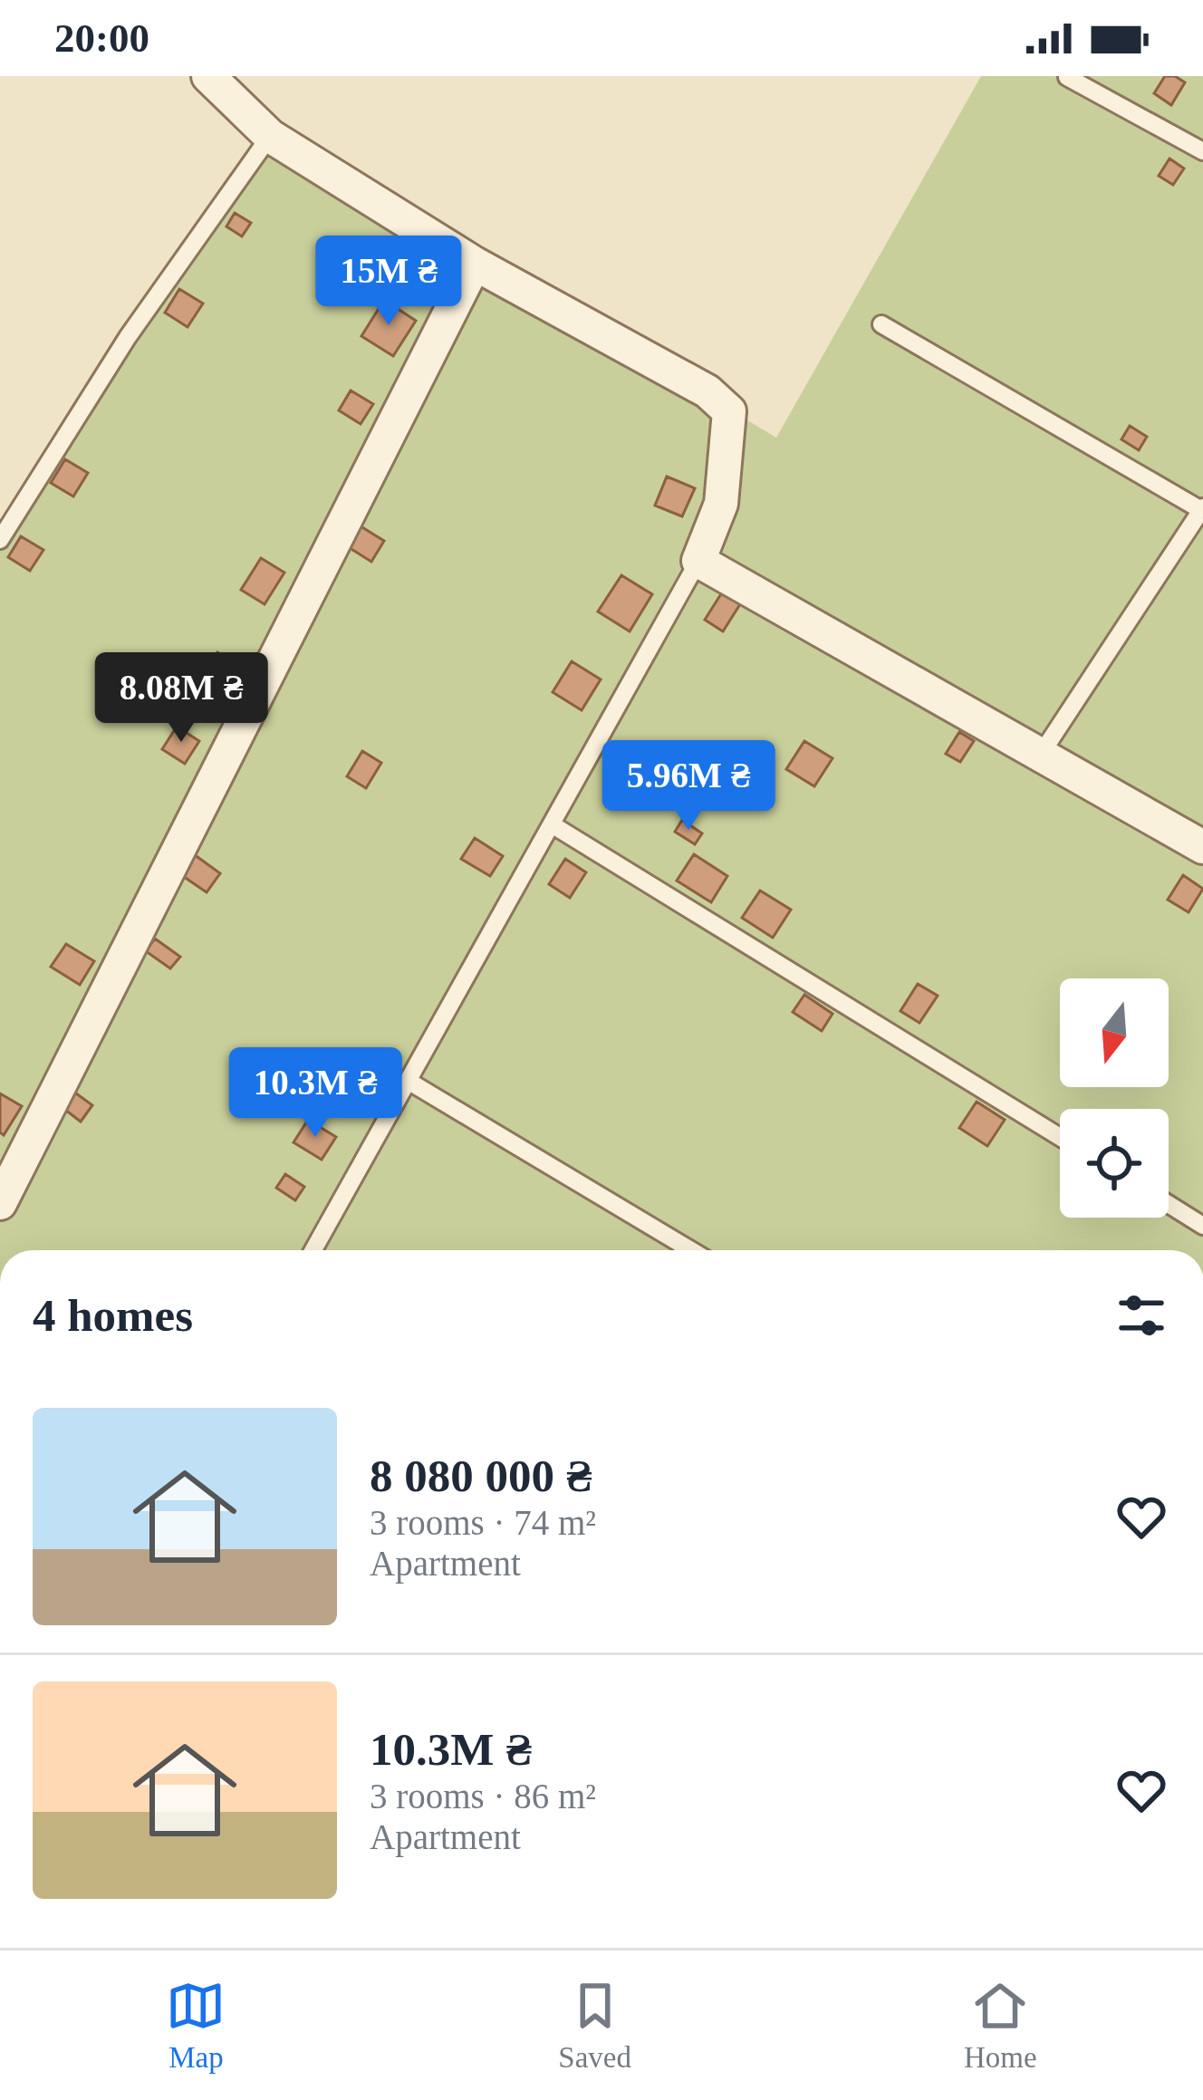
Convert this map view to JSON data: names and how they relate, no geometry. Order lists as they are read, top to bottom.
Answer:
{
  "north": "bottom",
  "page": {
    "status": "20:00",
    "price": [
      "15M ₴",
      "8.08M ₴",
      "5.96M ₴",
      "10.3M ₴"
    ],
    "heading": "4 homes",
    "list": [
      {
        "name": "8 080 000 ₴",
        "note": "3 rooms · 74 m² · Apartment"
      },
      {
        "name": "10.3M ₴",
        "note": "3 rooms · 86 m² · Apartment"
      }
    ],
    "tabs": ["Map", "Saved", "Home"]
  }
}
